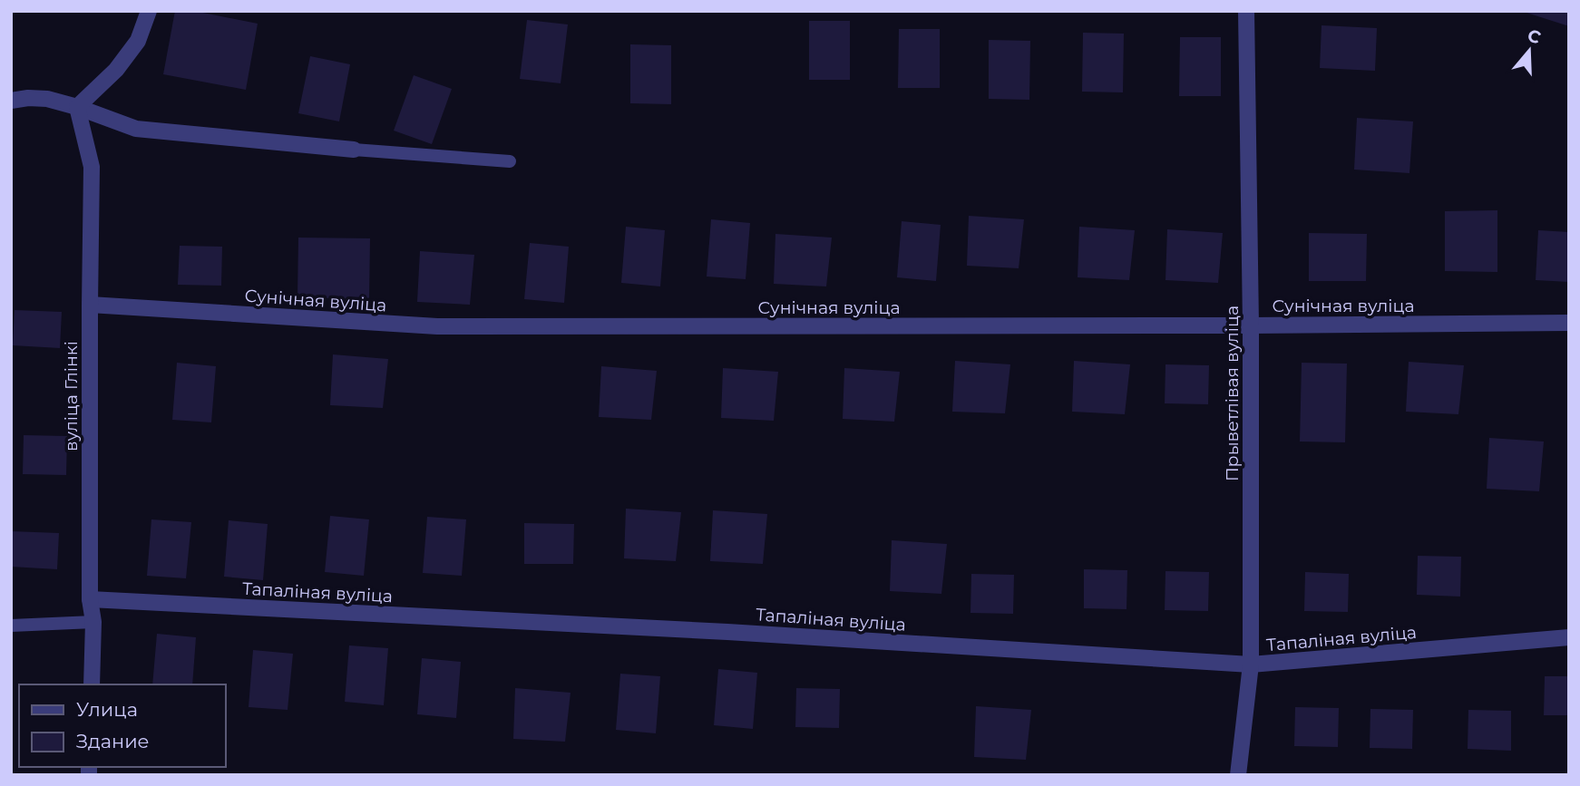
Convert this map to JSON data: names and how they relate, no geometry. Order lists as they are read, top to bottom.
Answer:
{
  "streets": {
    "street": [
      "Сунічная вуліца",
      "Прыветлівая вуліца",
      "вуліца Глінкі",
      "Тапаліная вуліца"
    ]
  },
  "crossings": [
    ["Сунічная вуліца", "Прыветлівая вуліца"],
    ["Сунічная вуліца", "вуліца Глінкі"],
    ["Прыветлівая вуліца", "Тапаліная вуліца"],
    ["вуліца Глінкі", "Тапаліная вуліца"]
  ],
  "legend": ["Улица", "Здание"],
  "north": "top"
}
